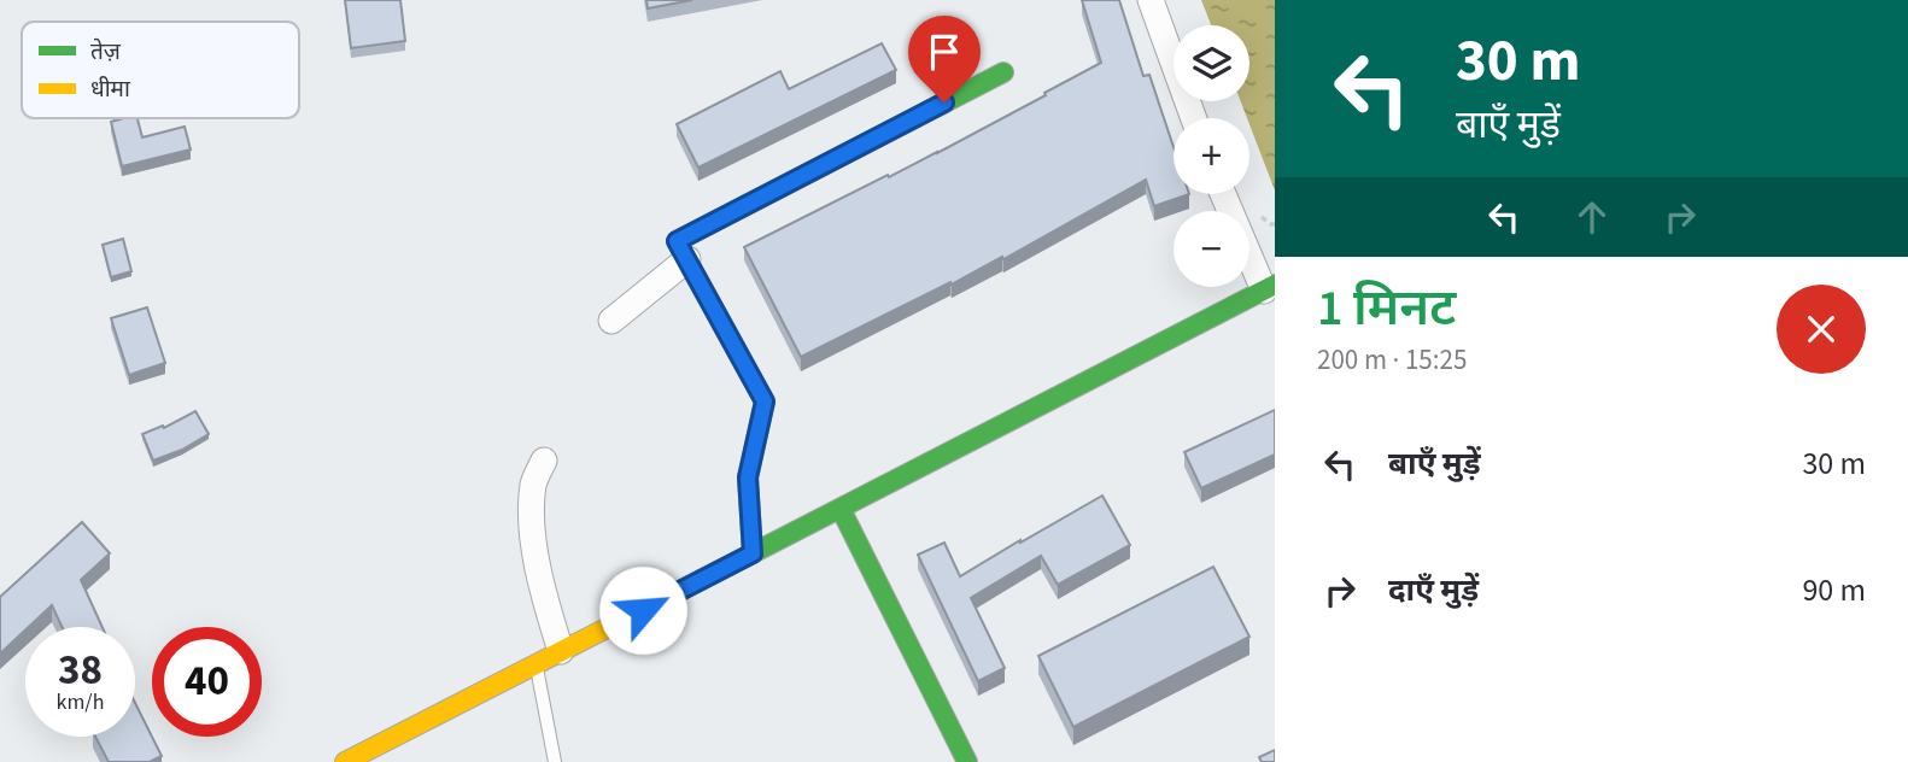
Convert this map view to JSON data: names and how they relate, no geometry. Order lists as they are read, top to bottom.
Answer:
{
  "legend": ["तेज़", "धीमा"],
  "page": {
    "turn": ["30 m", "बाएँ मुड़ें"],
    "map_buttons": ["+", "−"],
    "heading": ["1 मिनट", "200 m · 15:25"],
    "list": [
      {
        "name": "बाएँ मुड़ें",
        "value": "30 m"
      },
      {
        "name": "दाएँ मुड़ें",
        "value": "90 m"
      }
    ],
    "speed": "38 km/h",
    "limit": "40"
  }
}
